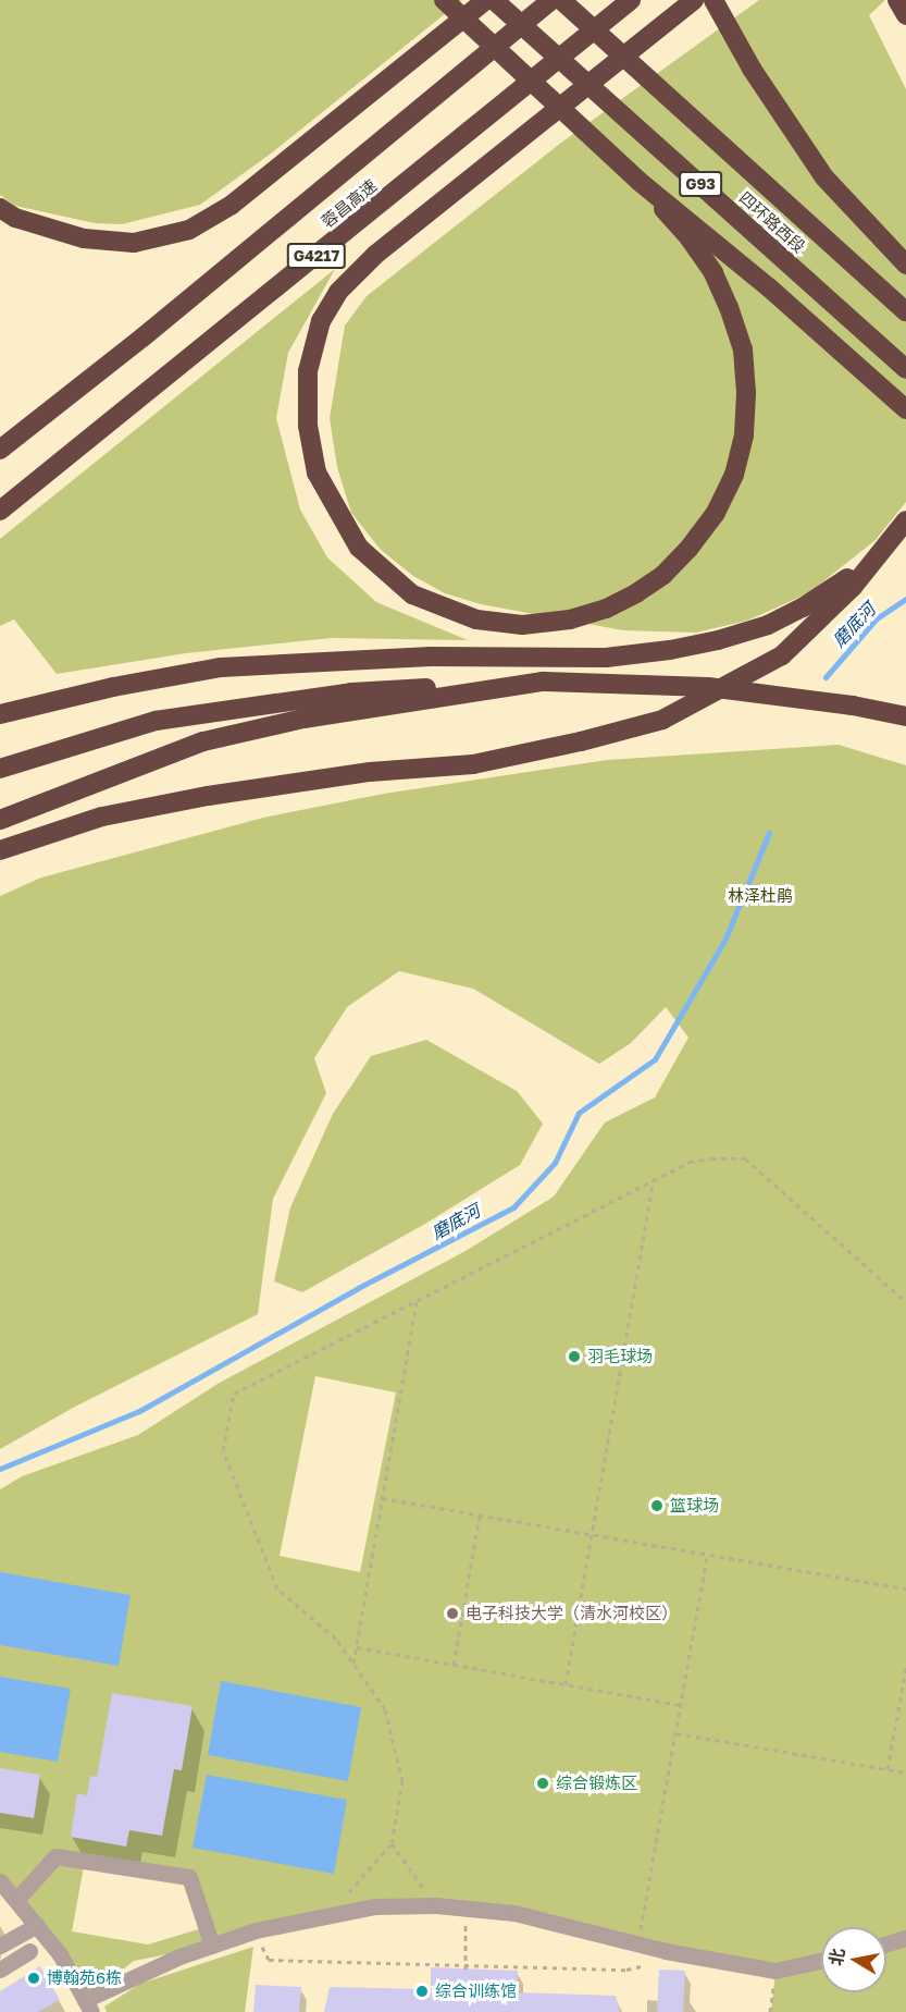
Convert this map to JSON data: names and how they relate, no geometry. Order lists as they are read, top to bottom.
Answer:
{
  "streets": {
    "highway": [
      "G93",
      "蓉昌高速",
      "四环路西段",
      "G4217"
    ]
  },
  "water": ["磨底河"],
  "parks": ["林泽杜鹃"],
  "places": [
    "羽毛球场",
    "篮球场",
    "电子科技大学（清水河校区）",
    "综合锻炼区",
    "博翰苑6栋",
    "综合训练馆"
  ],
  "north": "left"
}
